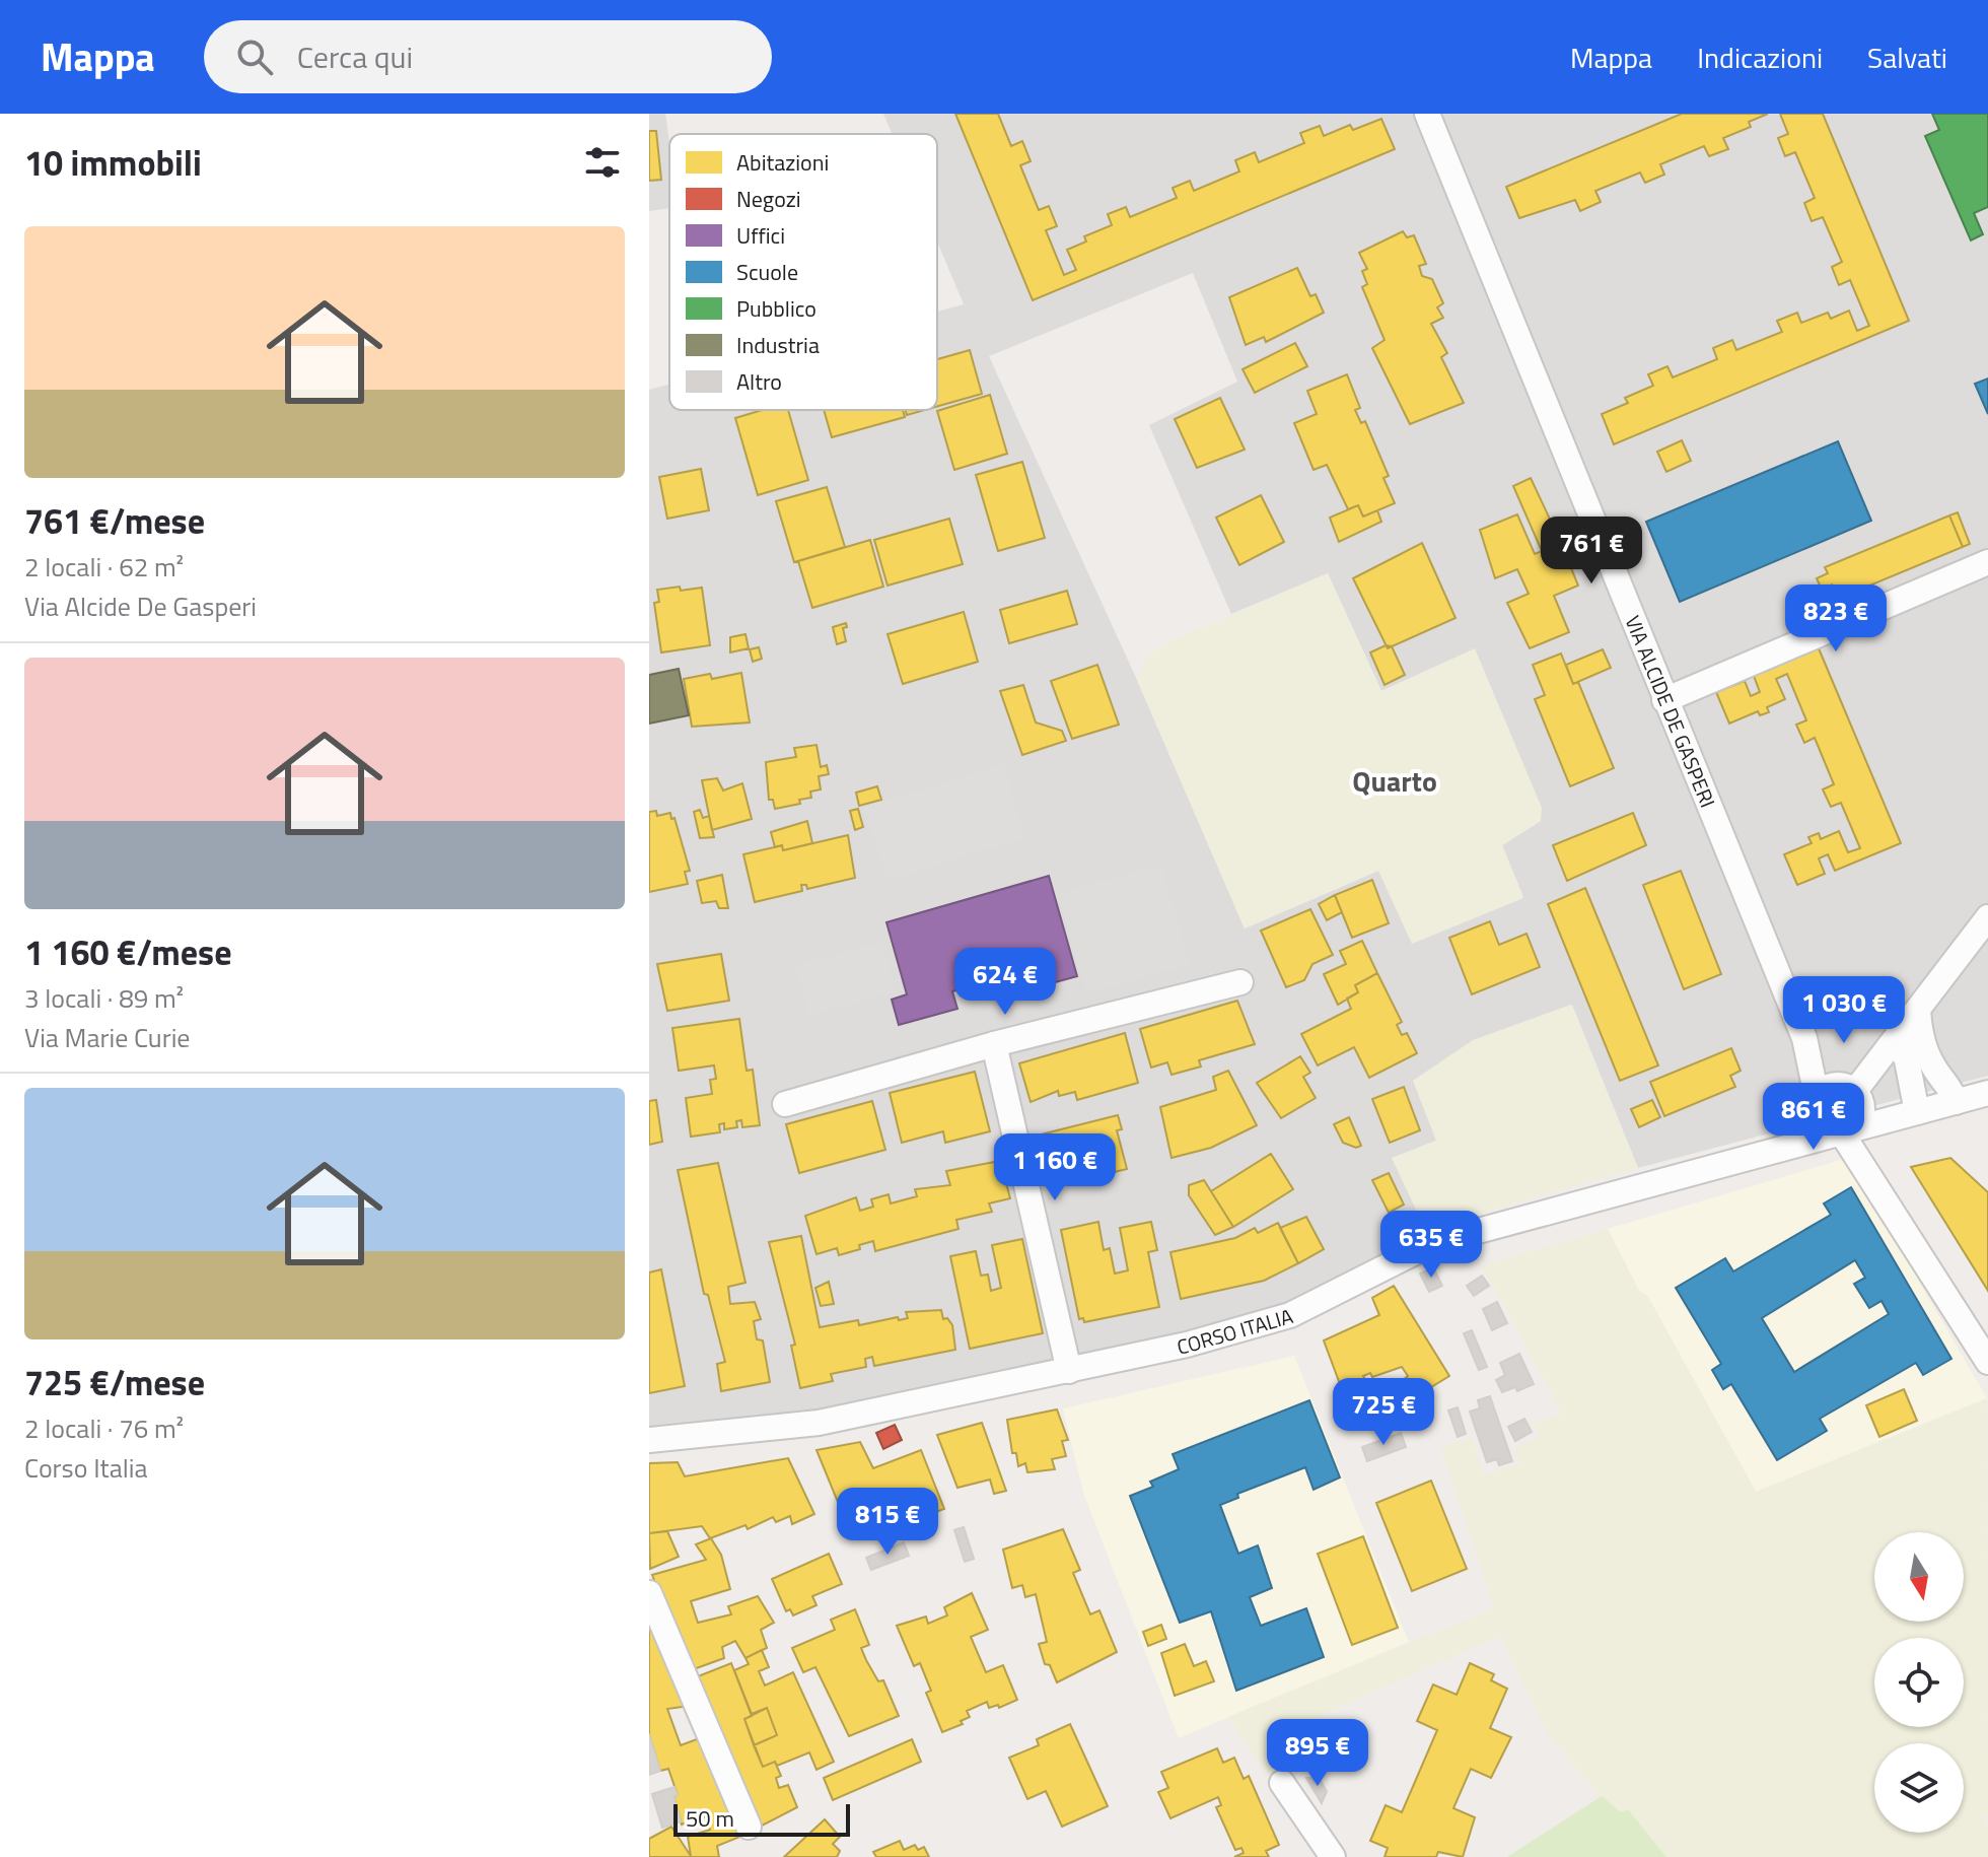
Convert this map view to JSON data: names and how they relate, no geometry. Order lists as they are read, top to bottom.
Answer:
{
  "streets": {
    "street": ["VIA ALCIDE DE GASPERI", "CORSO ITALIA"]
  },
  "crossings": [
    ["VIA ALCIDE DE GASPERI", "CORSO ITALIA"]
  ],
  "districts": ["Quarto"],
  "legend": [
    "Abitazioni",
    "Negozi",
    "Uffici",
    "Scuole",
    "Pubblico",
    "Industria",
    "Altro"
  ],
  "scale_bar": "50 m",
  "north": "bottom",
  "page": {
    "header": "Mappa",
    "search": "Cerca qui",
    "nav": ["Mappa", "Indicazioni", "Salvati"],
    "heading": "10 immobili",
    "list": [
      {
        "name": "761 €/mese",
        "note": "2 locali · 62 m² · Via Alcide De Gasperi"
      },
      {
        "name": "1 160 €/mese",
        "note": "3 locali · 89 m² · Via Marie Curie"
      },
      {
        "name": "725 €/mese",
        "note": "2 locali · 76 m² · Corso Italia"
      }
    ],
    "price": [
      "761 €",
      "823 €",
      "624 €",
      "1 030 €",
      "861 €",
      "1 160 €",
      "635 €",
      "725 €",
      "815 €",
      "895 €"
    ],
    "scale": "50 m"
  }
}
